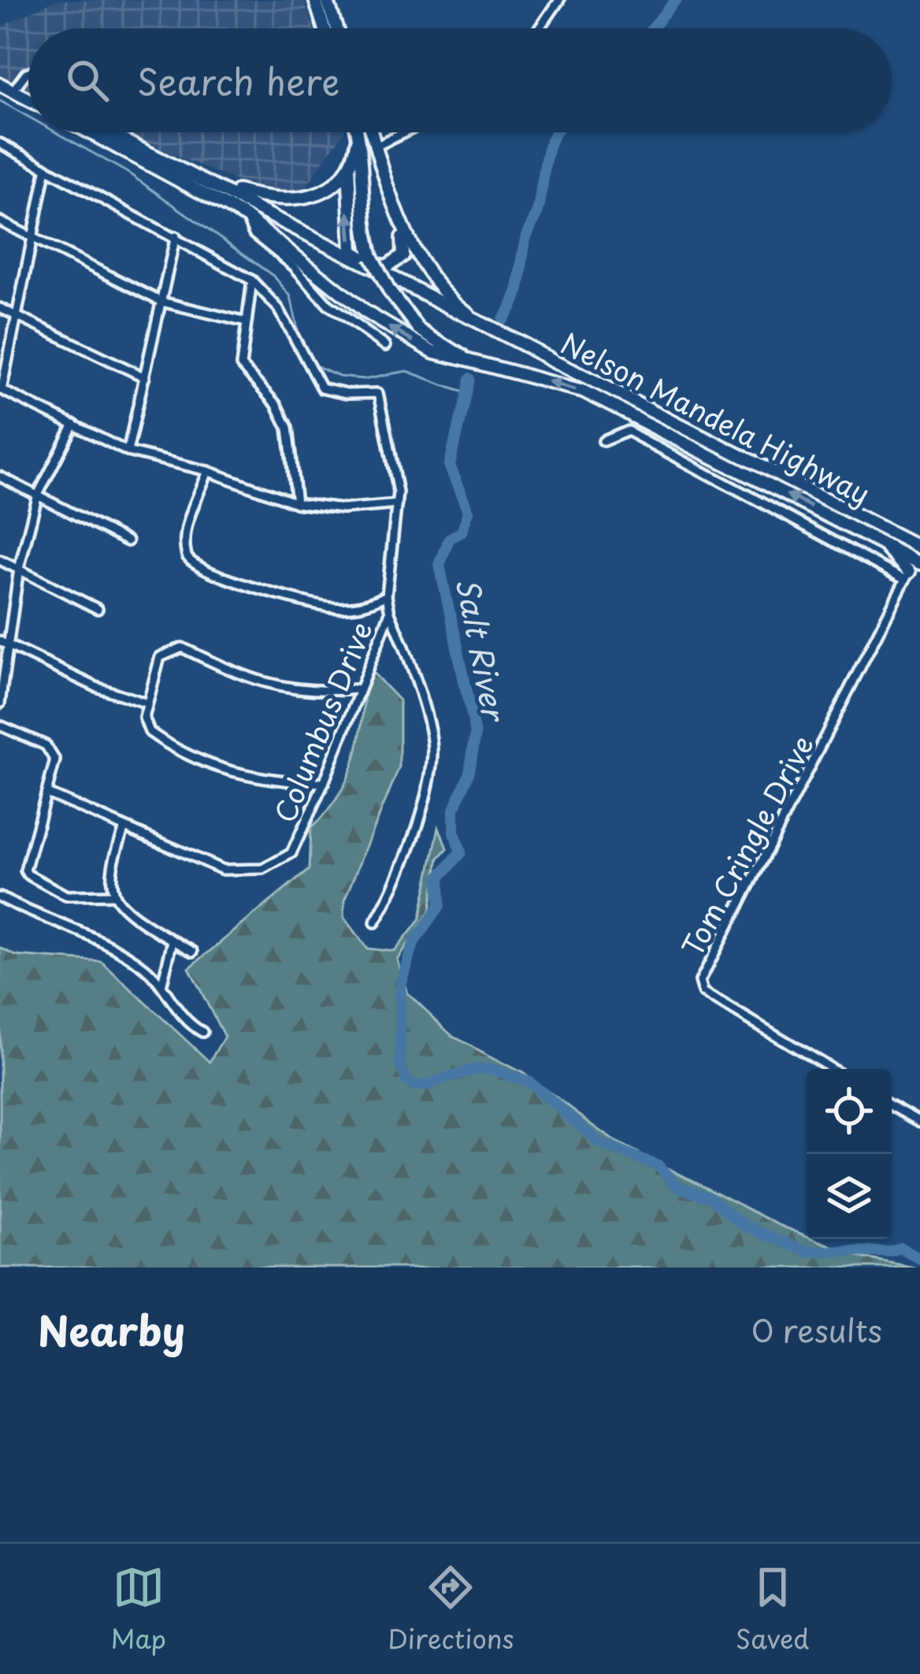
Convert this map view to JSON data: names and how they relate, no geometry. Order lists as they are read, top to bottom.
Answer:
{
  "streets": {
    "highway": ["Nelson Mandela Highway"],
    "street": ["Columbus Drive", "Tom Cringle Drive"]
  },
  "water": ["Salt River"],
  "page": {
    "search": "Search here",
    "heading": ["Nearby", "0 results"],
    "nav": ["Map", "Directions", "Saved"]
  }
}
